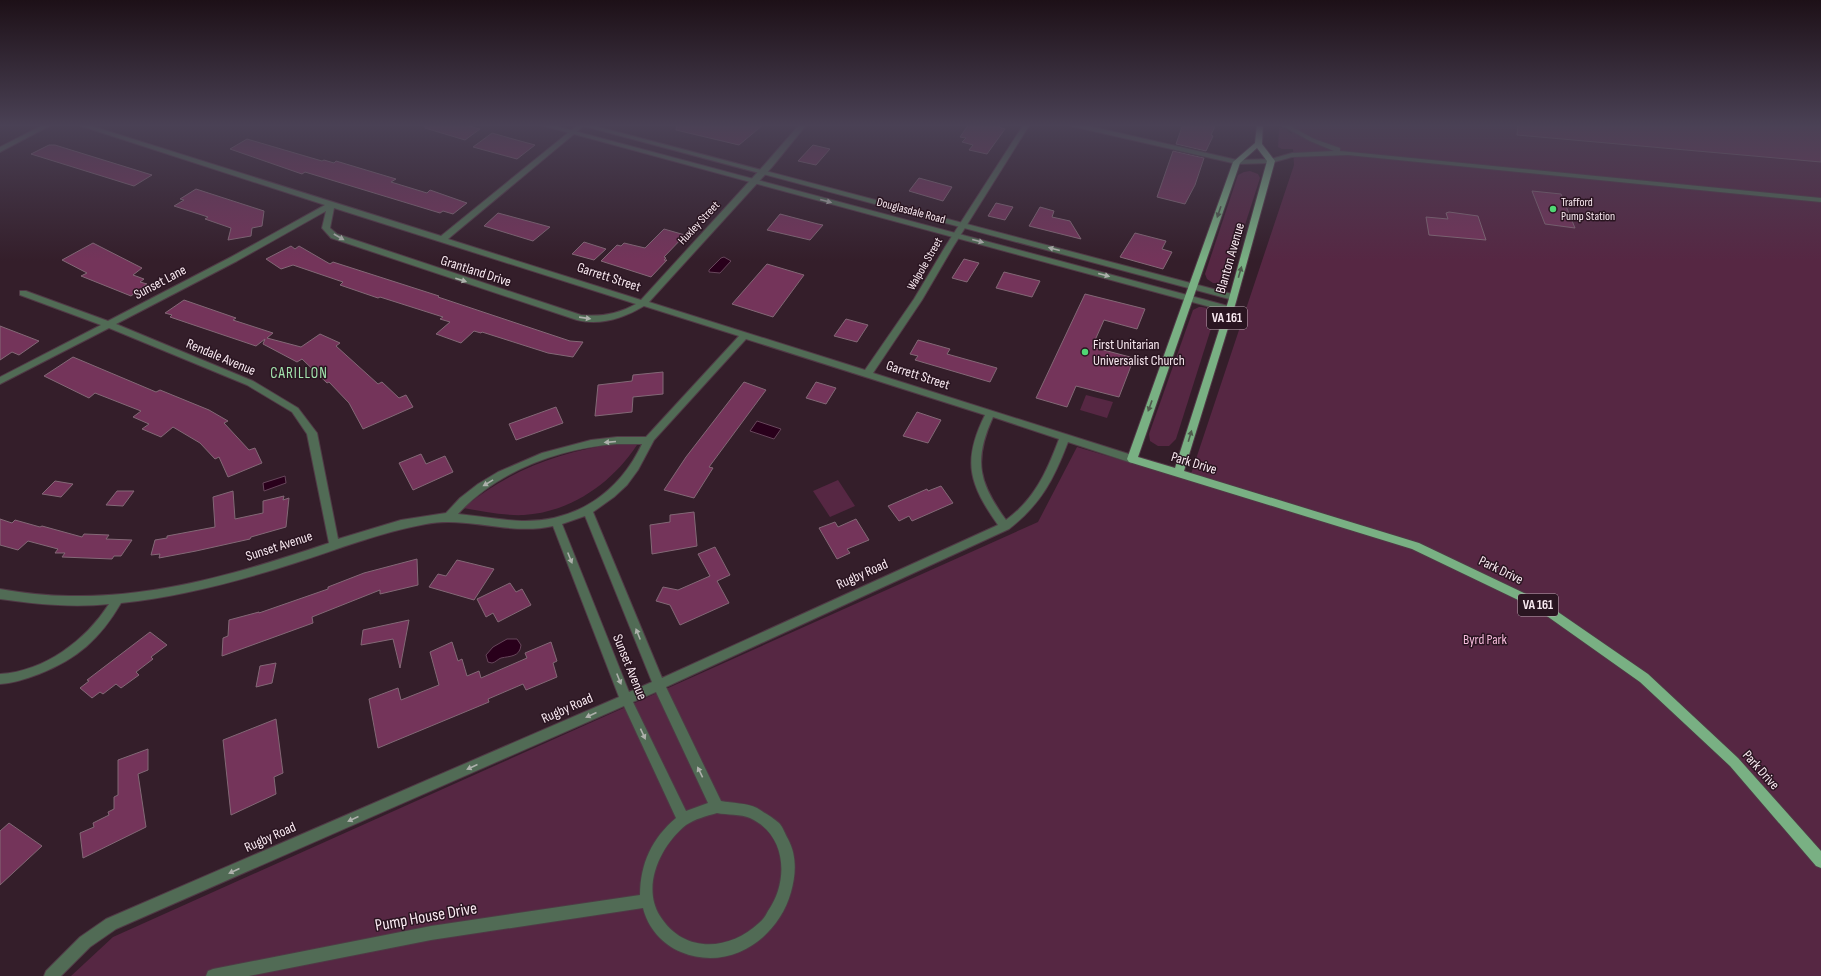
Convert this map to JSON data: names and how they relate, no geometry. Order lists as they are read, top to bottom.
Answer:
{
  "streets": {
    "main road": ["Blanton Avenue", "VA 161", "Park Drive"],
    "street": [
      "Douglasdale Road",
      "Huxley Street",
      "Walpole Street",
      "Grantland Drive",
      "Garrett Street",
      "Sunset Lane",
      "Rendale Avenue",
      "Sunset Avenue",
      "Rugby Road",
      "Pump House Drive"
    ]
  },
  "crossings": [
    ["Douglasdale Road", "Huxley Street"],
    ["Douglasdale Road", "Blanton Avenue"],
    ["Douglasdale Road", "Walpole Street"],
    ["Huxley Street", "Grantland Drive"],
    ["Huxley Street", "Garrett Street"],
    ["Blanton Avenue", "Garrett Street"],
    ["Blanton Avenue", "Park Drive"],
    ["Walpole Street", "Garrett Street"],
    ["Grantland Drive", "Garrett Street"],
    ["Grantland Drive", "Sunset Lane"],
    ["Garrett Street", "Sunset Lane"],
    ["Garrett Street", "Park Drive"],
    ["Garrett Street", "Sunset Avenue"],
    ["Garrett Street", "Rugby Road"],
    ["Sunset Lane", "Rendale Avenue"],
    ["Rendale Avenue", "Sunset Avenue"],
    ["Sunset Avenue", "Rugby Road"]
  ],
  "one_way": ["Grantland Drive", "Rugby Road"],
  "districts": ["CARILLON"],
  "parks": ["Byrd Park"],
  "places": ["Trafford Pump Station", "First Unitarian Universalist Church"]
}
